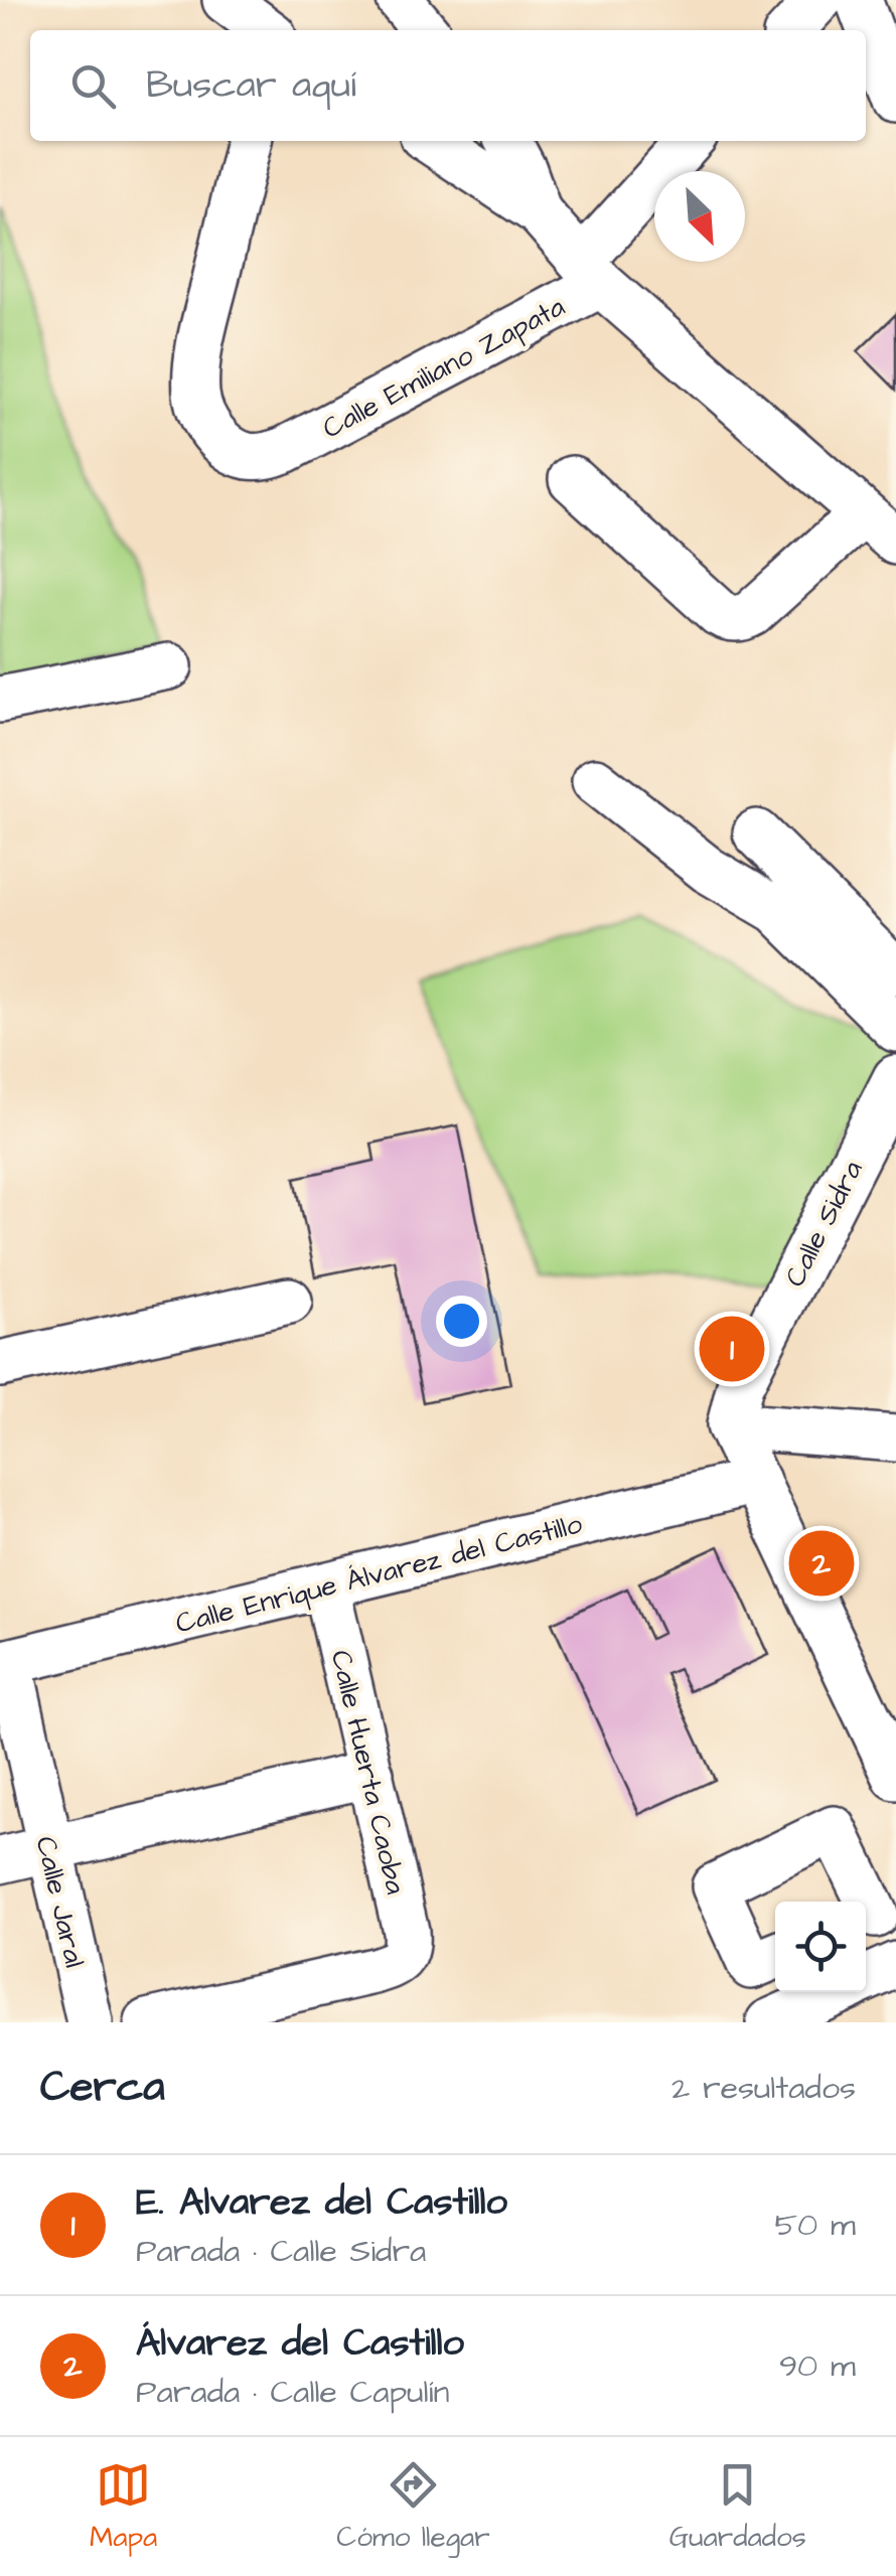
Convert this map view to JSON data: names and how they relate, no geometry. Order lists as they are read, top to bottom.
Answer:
{
  "streets": {
    "street": [
      "Calle Emiliano Zapata",
      "Calle Sidra",
      "Calle Enrique Álvarez del Castillo",
      "Calle Huerta Caoba",
      "Calle Jaral"
    ]
  },
  "crossings": [
    ["Calle Enrique Álvarez del Castillo", "Calle Huerta Caoba"],
    ["Calle Enrique Álvarez del Castillo", "Calle Jaral"]
  ],
  "north": "bottom right",
  "page": {
    "search": "Buscar aquí",
    "pins": ["1", "2"],
    "heading": ["Cerca", "2 resultados"],
    "list": [
      {
        "mark": "1",
        "name": "E. Alvarez del Castillo",
        "note": "Parada · Calle Sidra",
        "value": "50 m"
      },
      {
        "mark": "2",
        "name": "Álvarez del Castillo",
        "note": "Parada · Calle Capulín",
        "value": "90 m"
      }
    ],
    "nav": ["Mapa", "Cómo llegar", "Guardados"]
  }
}
